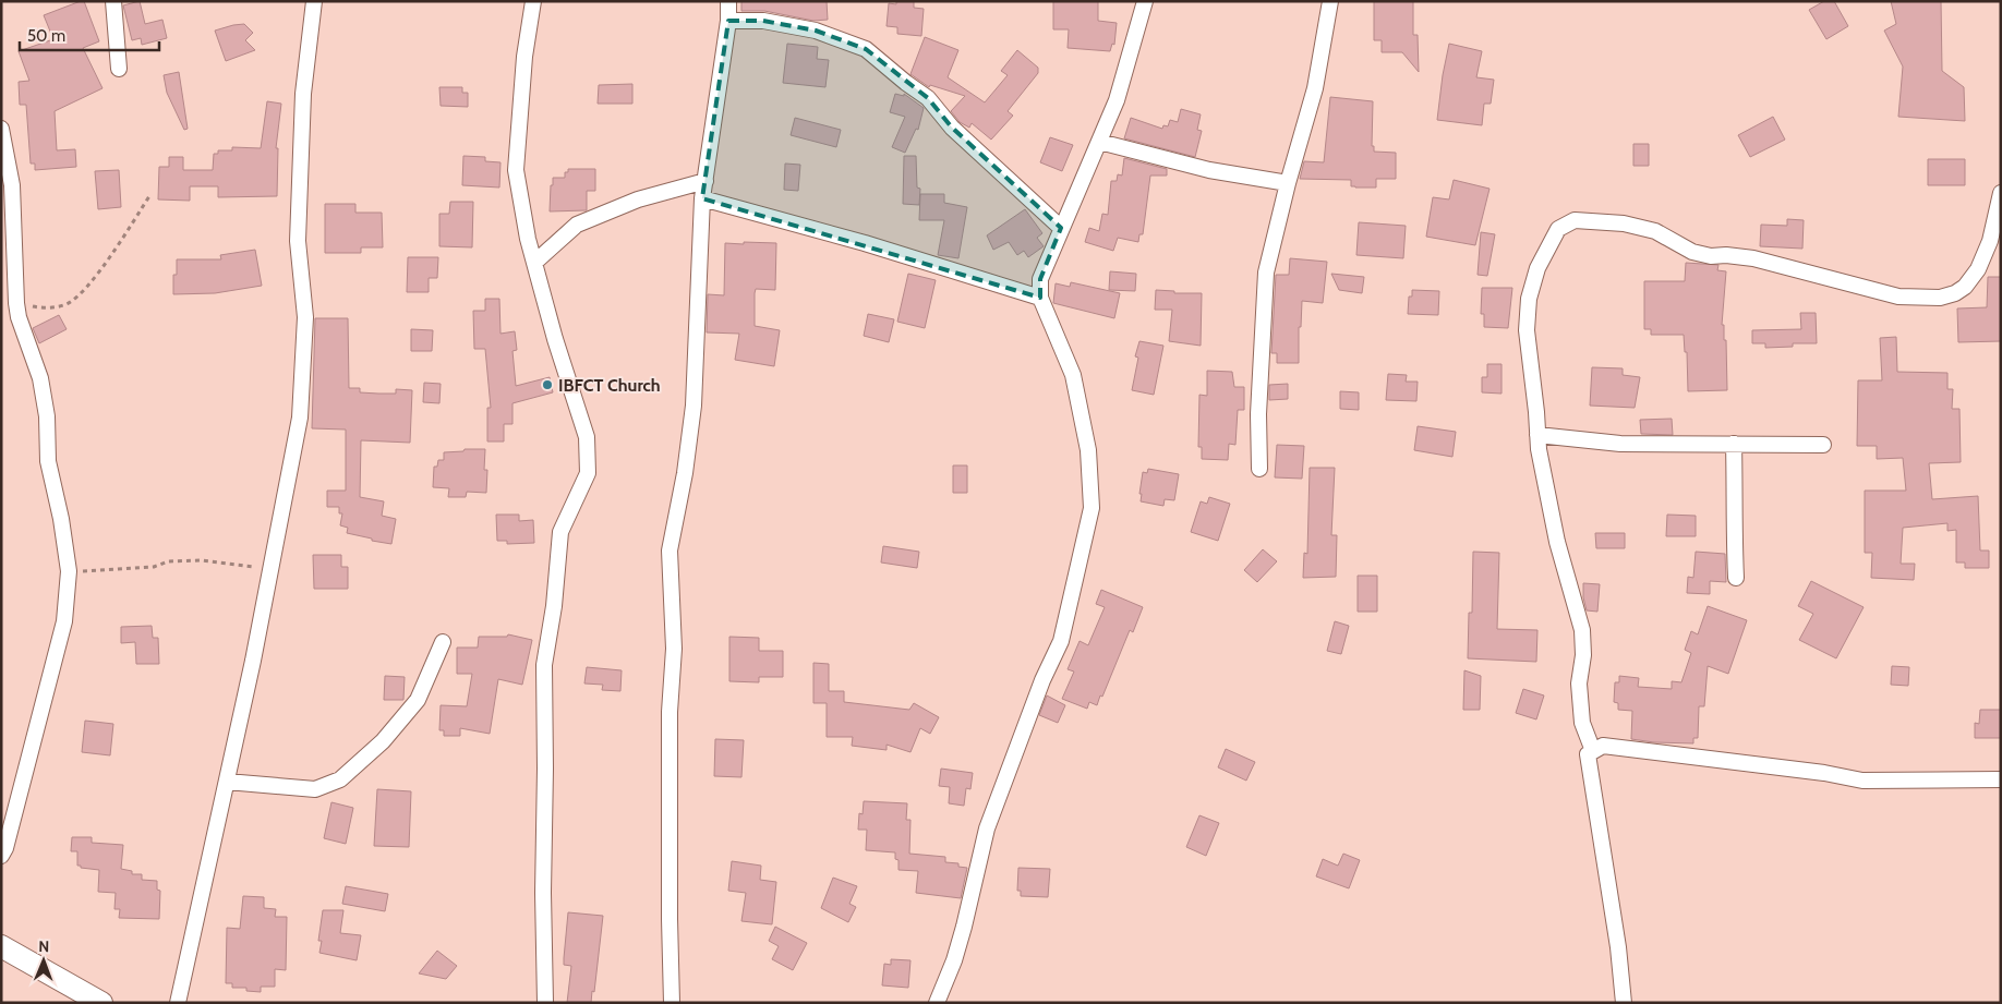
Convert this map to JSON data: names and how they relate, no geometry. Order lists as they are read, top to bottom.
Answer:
{
  "places": ["IBFCT Church"],
  "scale_bar": "50 m",
  "north": "top"
}
